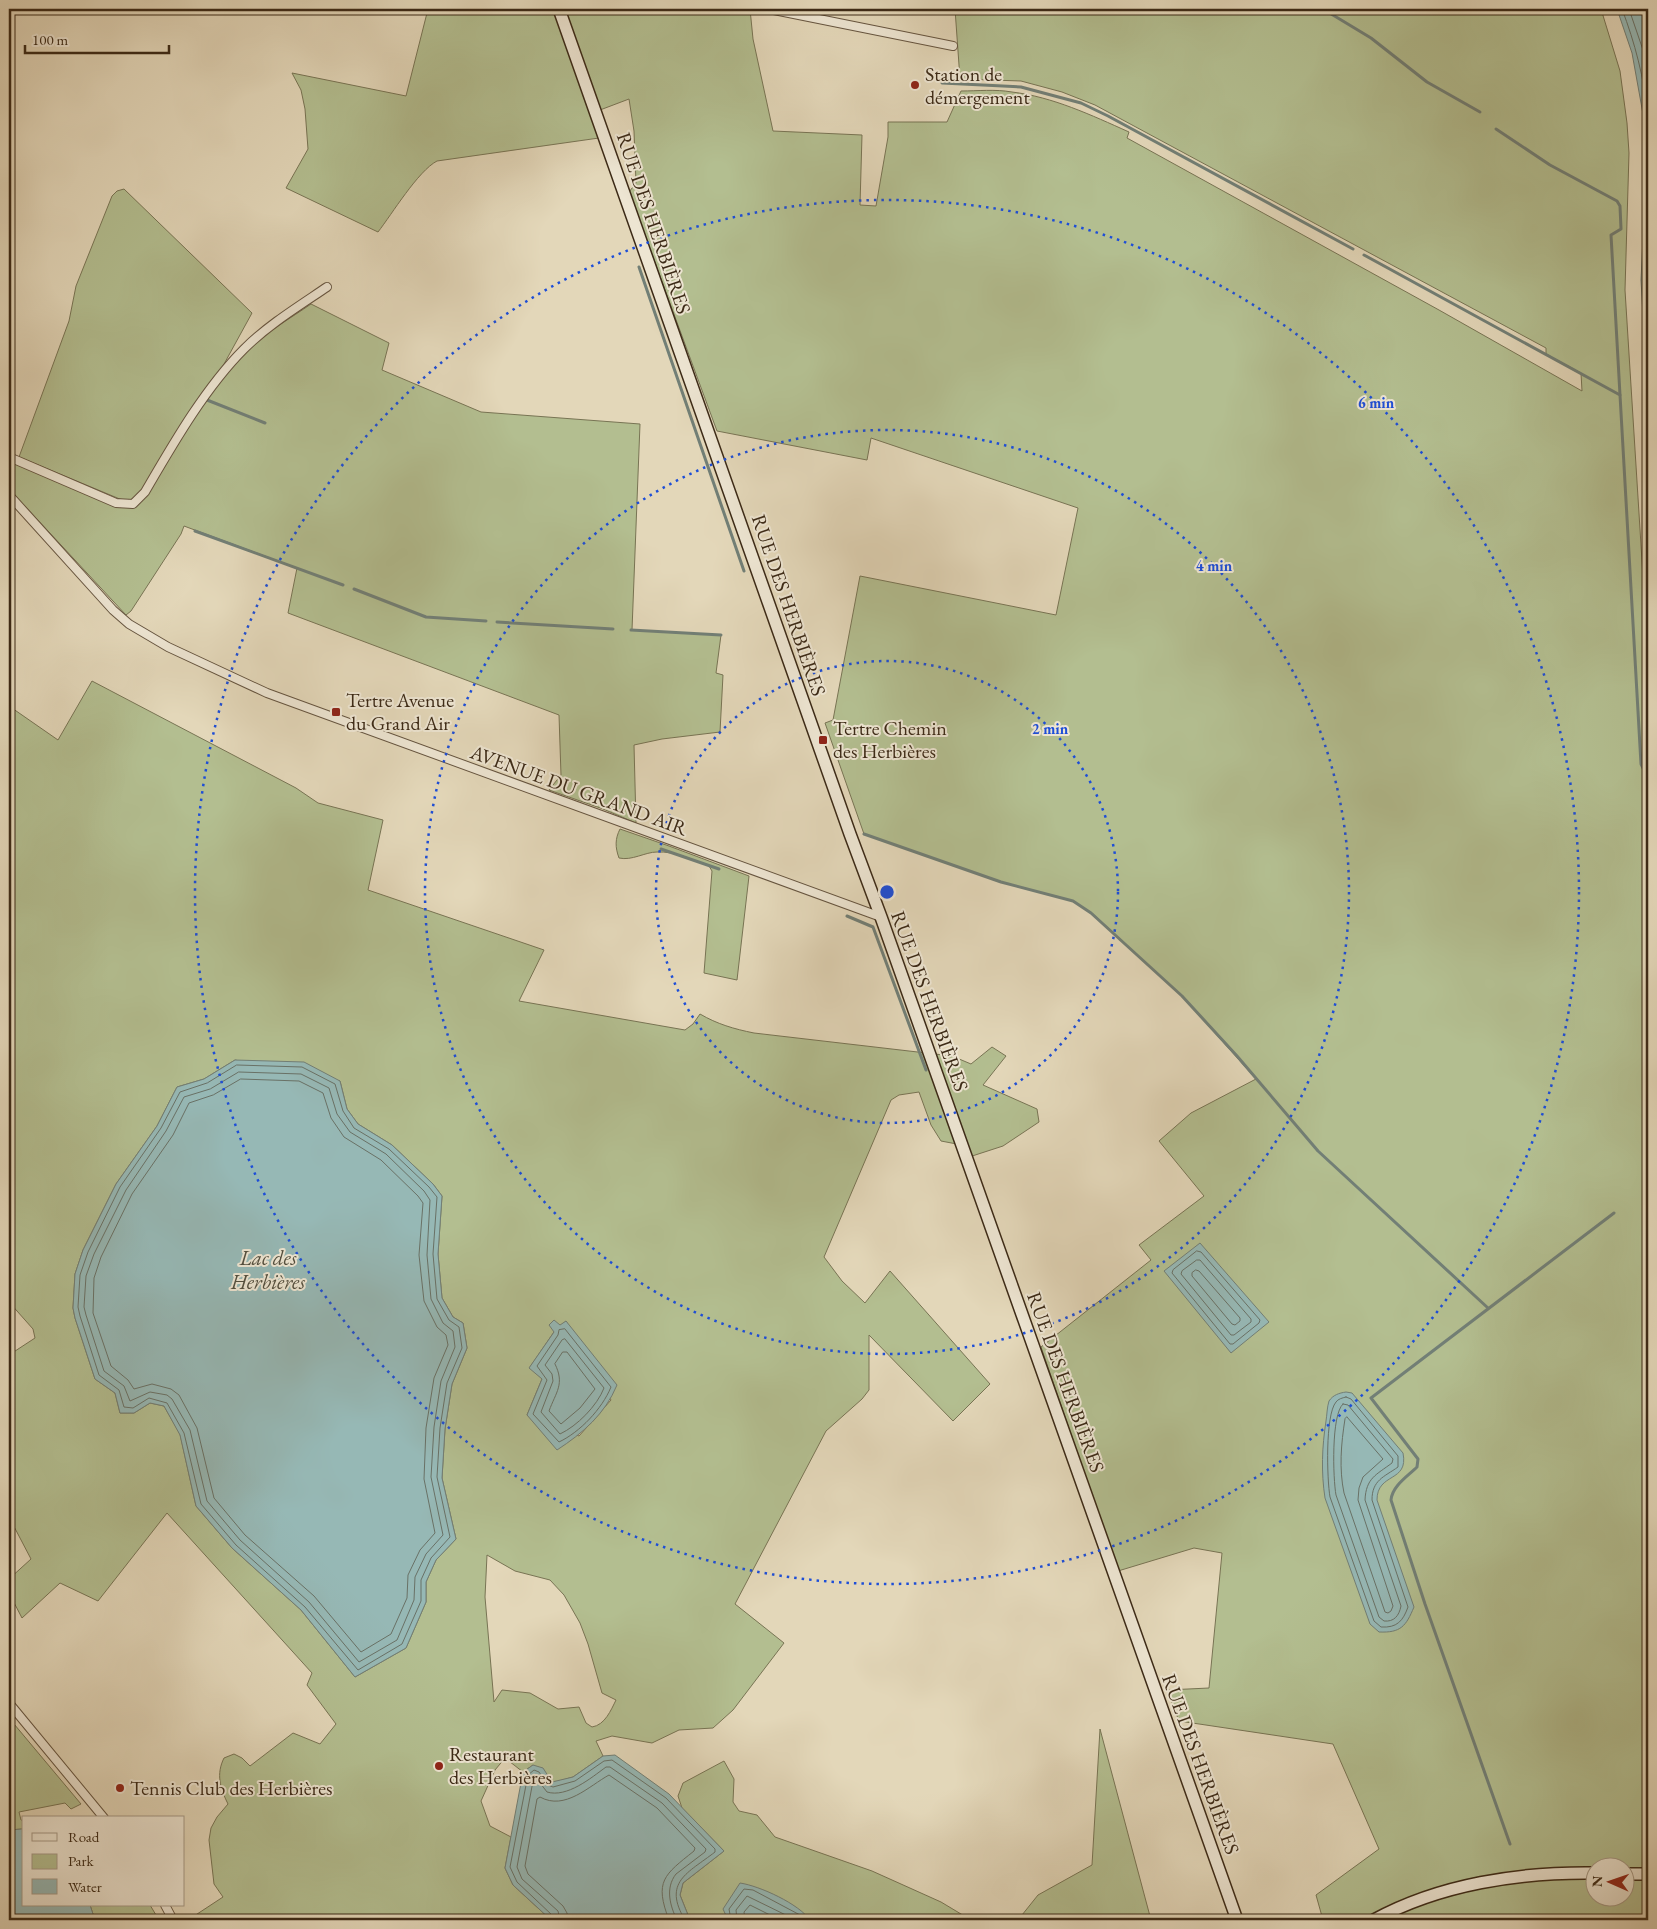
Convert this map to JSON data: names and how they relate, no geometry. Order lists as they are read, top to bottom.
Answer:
{
  "streets": {
    "street": ["RUE DES HERBIÈRES", "AVENUE DU GRAND AIR"]
  },
  "crossings": [
    ["RUE DES HERBIÈRES", "AVENUE DU GRAND AIR"]
  ],
  "water": ["Lac des Herbières"],
  "places": {
    "other": ["Station de démergement", "Restaurant des Herbières", "Tennis Club des Herbières"],
    "transit": ["Tertre Avenue du Grand Air", "Tertre Chemin des Herbières"]
  },
  "legend": ["Road", "Park", "Water"],
  "scale_bar": "100 m",
  "north": "left",
  "rings": ["6 min", "4 min", "2 min"]
}
